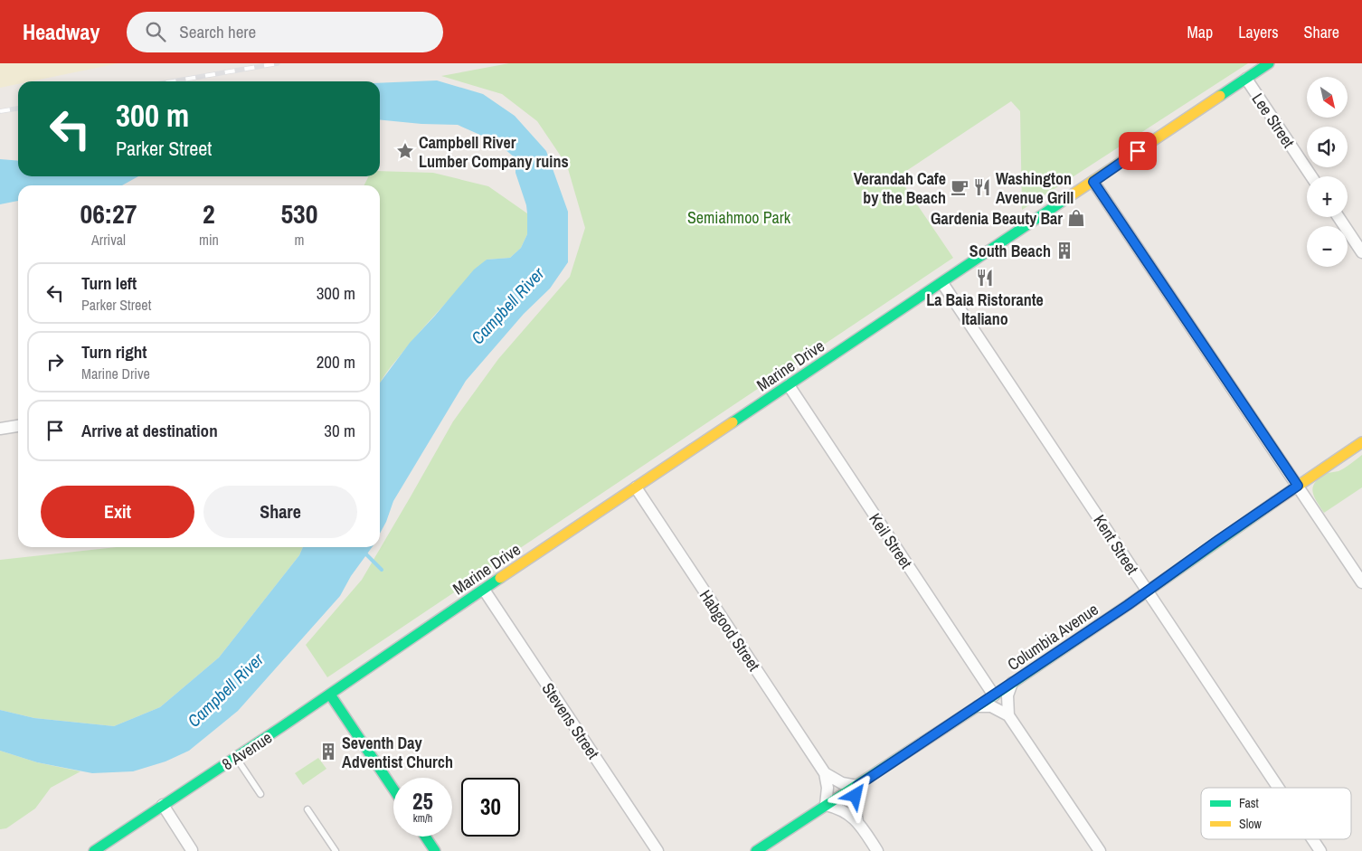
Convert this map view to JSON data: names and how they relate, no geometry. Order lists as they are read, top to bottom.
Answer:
{
  "streets": {
    "street": [
      "Lee Street",
      "Marine Drive",
      "Keil Street",
      "Kent Street",
      "Habgood Street",
      "Columbia Avenue",
      "Stevens Street",
      "8 Avenue"
    ]
  },
  "crossings": [
    ["Lee Street", "Marine Drive"],
    ["Marine Drive", "Keil Street"],
    ["Marine Drive", "Kent Street"],
    ["Marine Drive", "Habgood Street"],
    ["Marine Drive", "Stevens Street"],
    ["Marine Drive", "8 Avenue"],
    ["Keil Street", "Columbia Avenue"],
    ["Kent Street", "Columbia Avenue"],
    ["Habgood Street", "Columbia Avenue"]
  ],
  "water": ["Campbell River"],
  "parks": ["Semiahmoo Park"],
  "places": {
    "place": ["Campbell River Lumber Company ruins"],
    "cafe": ["Verandah Cafe by the Beach"],
    "restaurant": ["Washington Avenue Grill", "La Baia Ristorante Italiano"],
    "shop": ["Gardenia Beauty Bar"],
    "building": ["South Beach", "Seventh Day Adventist Church"]
  },
  "legend": ["Fast", "Slow"],
  "north": "bottom right",
  "page": {
    "header": "Headway",
    "search": "Search here",
    "nav": ["Map", "Layers", "Share"],
    "map_buttons": ["+", "−"],
    "turn": ["300 m", "Parker Street"],
    "eta": [
      "06:27",
      "Arrival",
      "2",
      "min",
      "530",
      "m"
    ],
    "list": [
      {
        "name": "Turn left",
        "note": "Parker Street",
        "value": "300 m"
      },
      {
        "name": "Turn right",
        "note": "Marine Drive",
        "value": "200 m"
      },
      {
        "name": "Arrive at destination",
        "value": "30 m"
      }
    ],
    "buttons": ["Exit", "Share"],
    "speed": "25 km/h",
    "limit": "30"
  }
}
